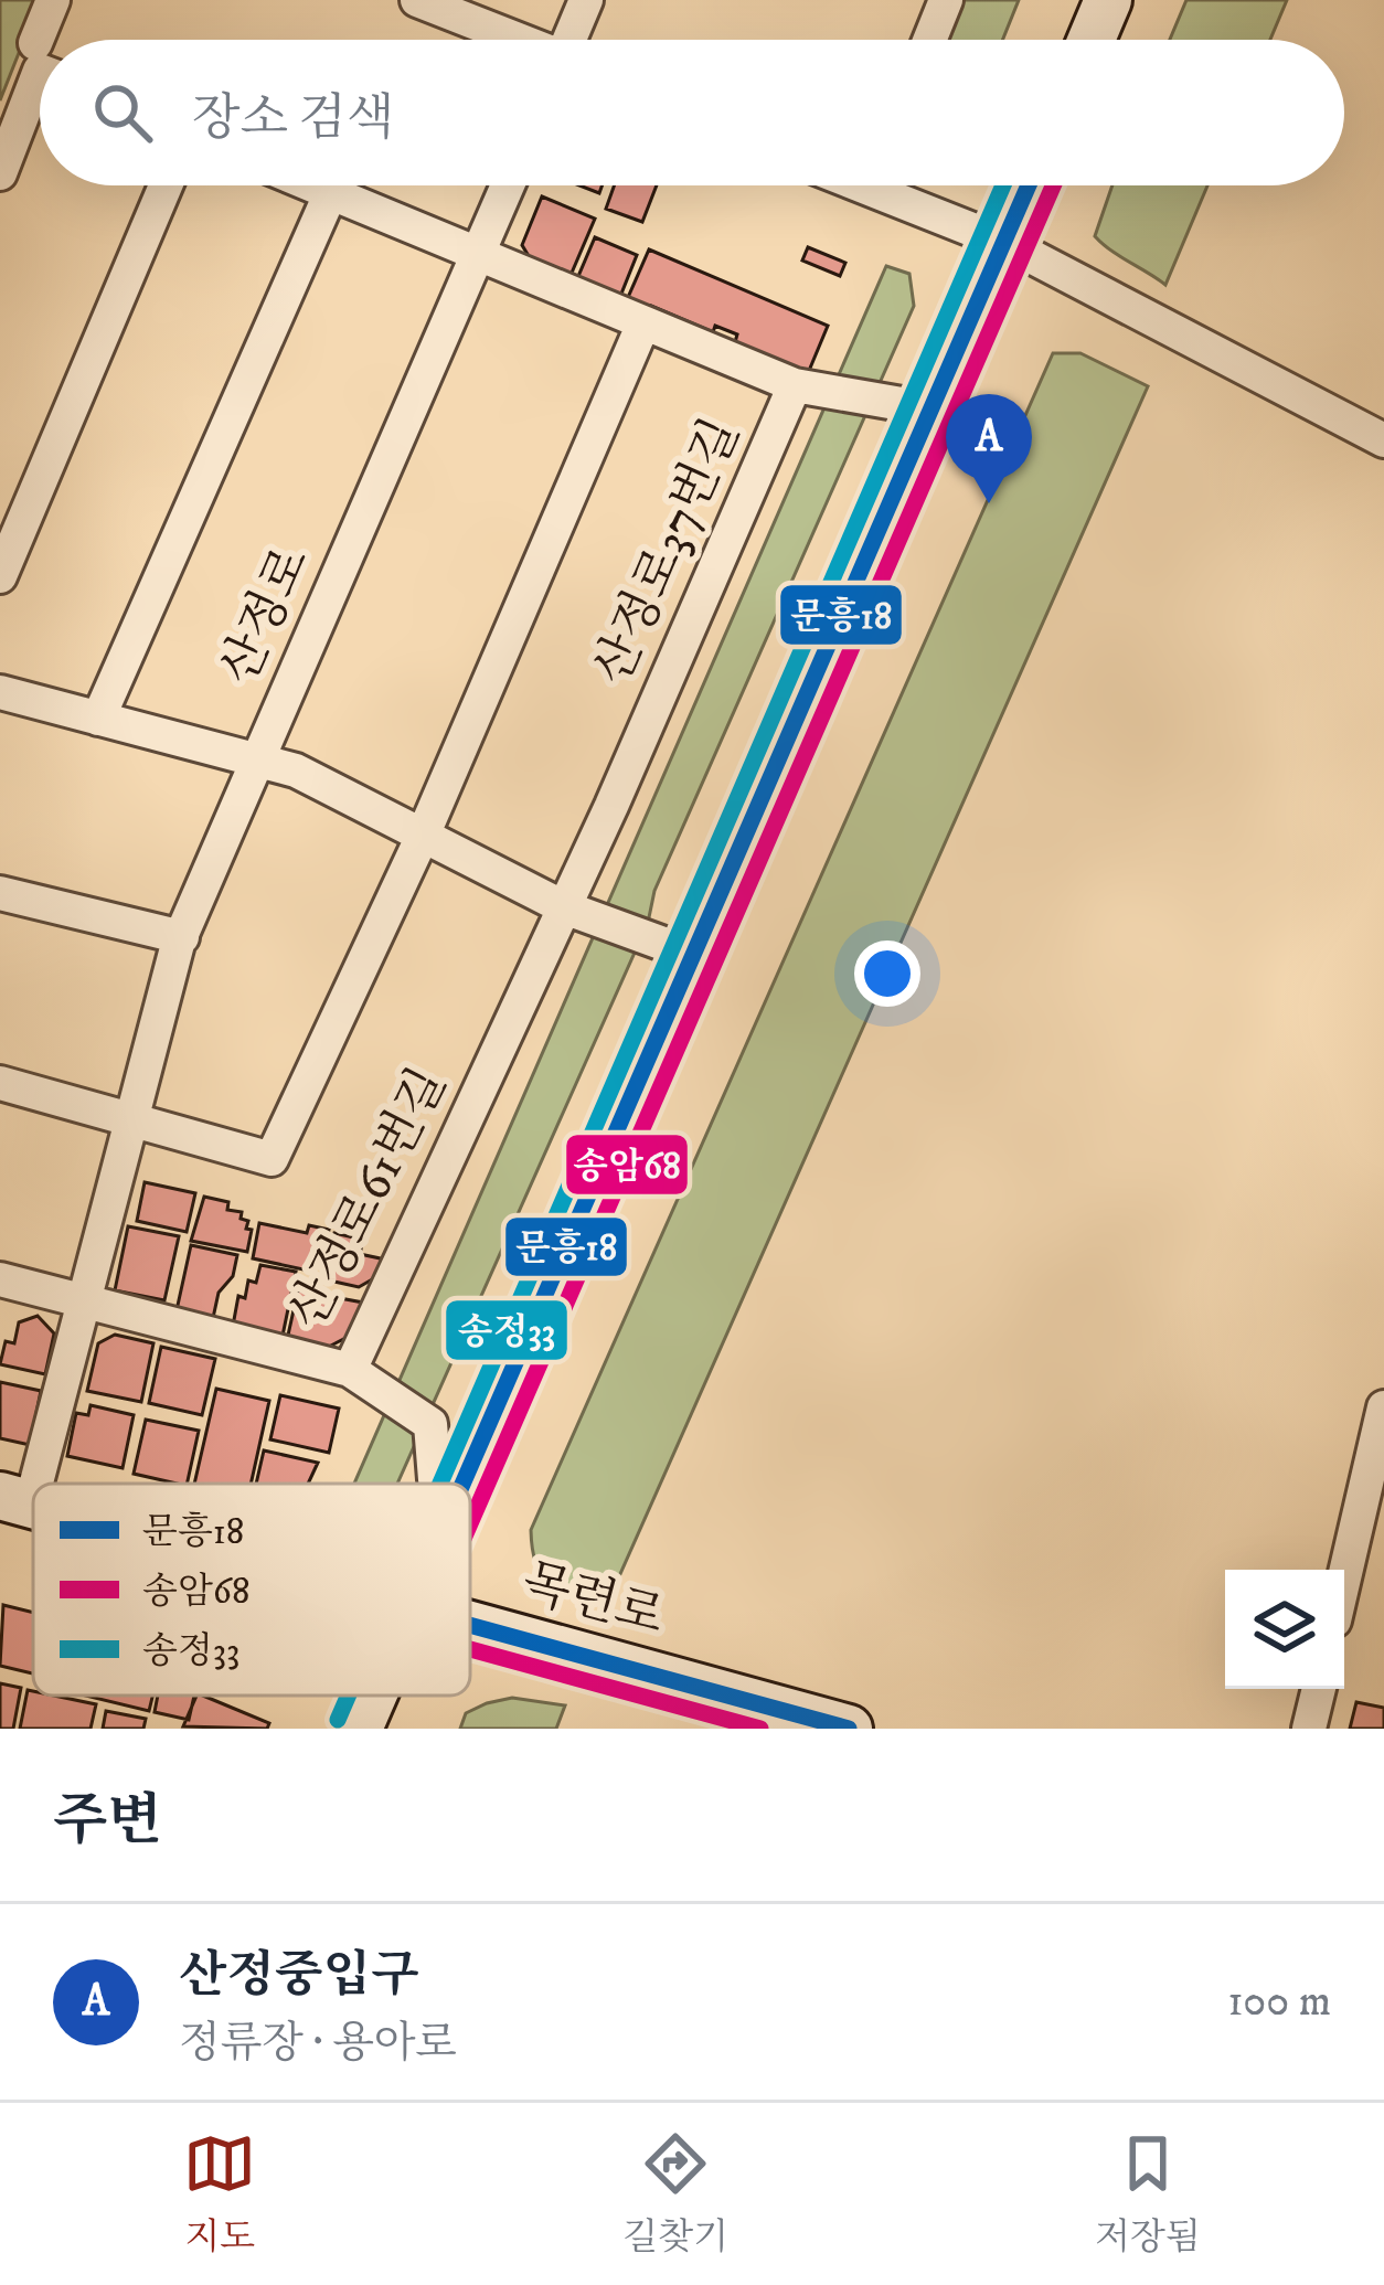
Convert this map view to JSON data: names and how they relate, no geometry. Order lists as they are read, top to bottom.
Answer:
{
  "streets": {
    "main road": ["목련로"],
    "street": ["산정로37번길", "산정로", "산정로61번길"]
  },
  "crossings": [
    ["산정로37번길", "산정로"],
    ["산정로37번길", "산정로61번길"],
    ["산정로", "산정로61번길"]
  ],
  "lines": ["transit line 문흥18", "transit line 송암68", "transit line 송정33"],
  "legend": ["문흥18", "송암68", "송정33"],
  "page": {
    "search": "장소 검색",
    "pins": "A",
    "heading": "주변",
    "list": [
      {
        "mark": "A",
        "name": "산정중입구",
        "note": "정류장 · 용아로",
        "value": "100 m"
      }
    ],
    "nav": ["지도", "길찾기", "저장됨"]
  }
}
